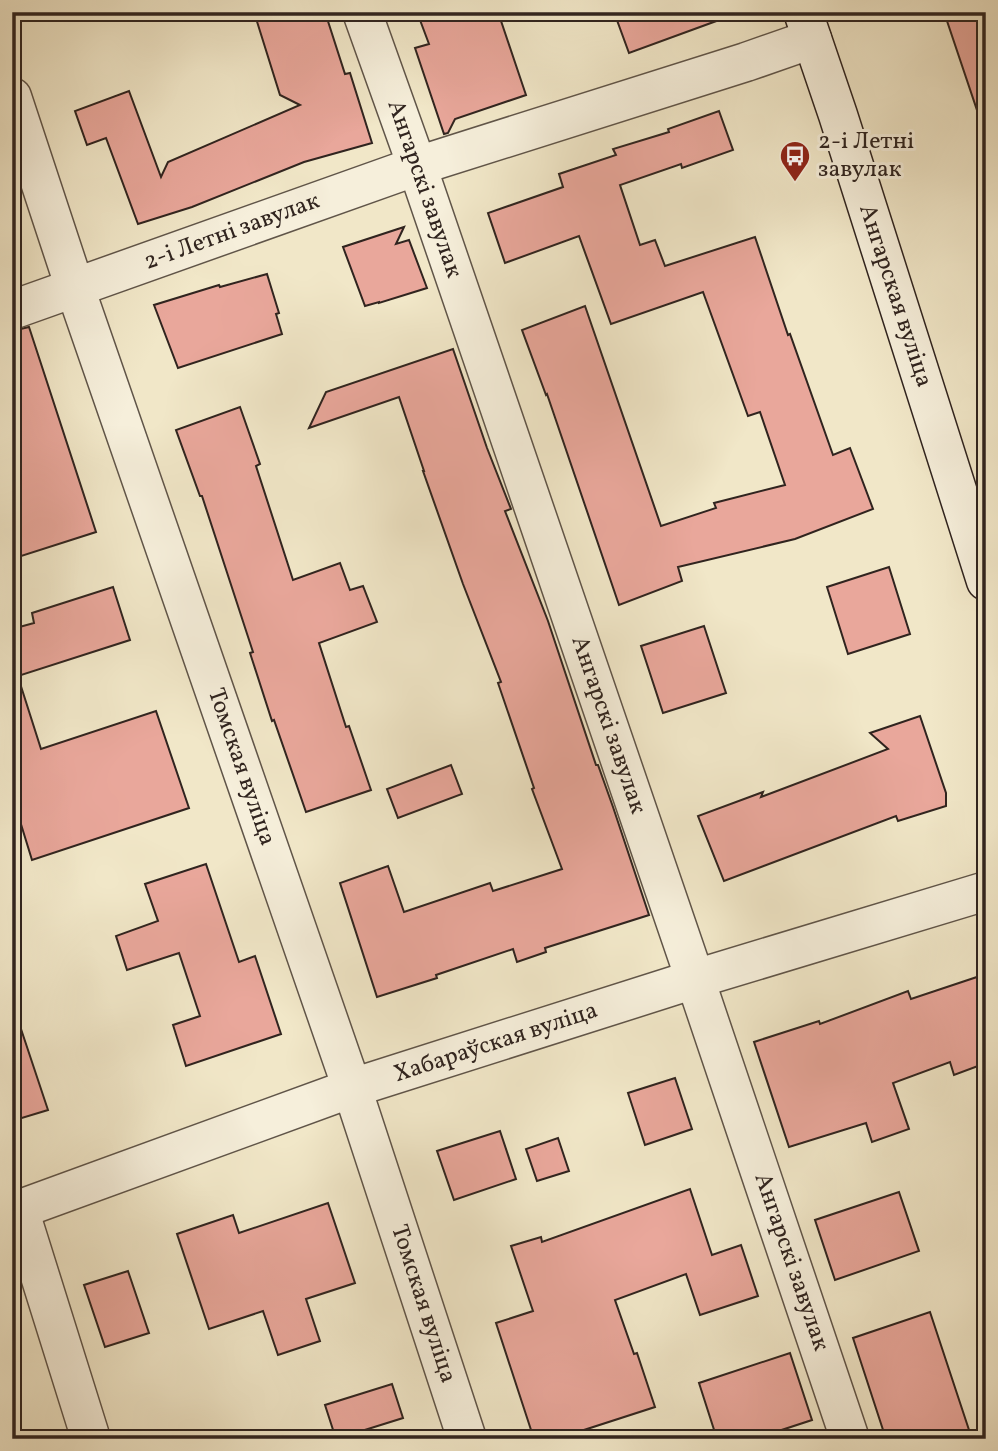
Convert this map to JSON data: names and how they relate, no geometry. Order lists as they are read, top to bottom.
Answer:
{
  "streets": {
    "street": [
      "Ангарскі завулак",
      "2-і Летні завулак",
      "Ангарская вуліца",
      "Томская вуліца",
      "Хабараўская вуліца"
    ]
  },
  "crossings": [
    ["Ангарскі завулак", "2-і Летні завулак"],
    ["Ангарскі завулак", "Хабараўская вуліца"],
    ["2-і Летні завулак", "Ангарская вуліца"],
    ["2-і Летні завулак", "Томская вуліца"],
    ["Томская вуліца", "Хабараўская вуліца"]
  ],
  "places": {
    "bus stop": ["2-і Летні завулак"]
  }
}
